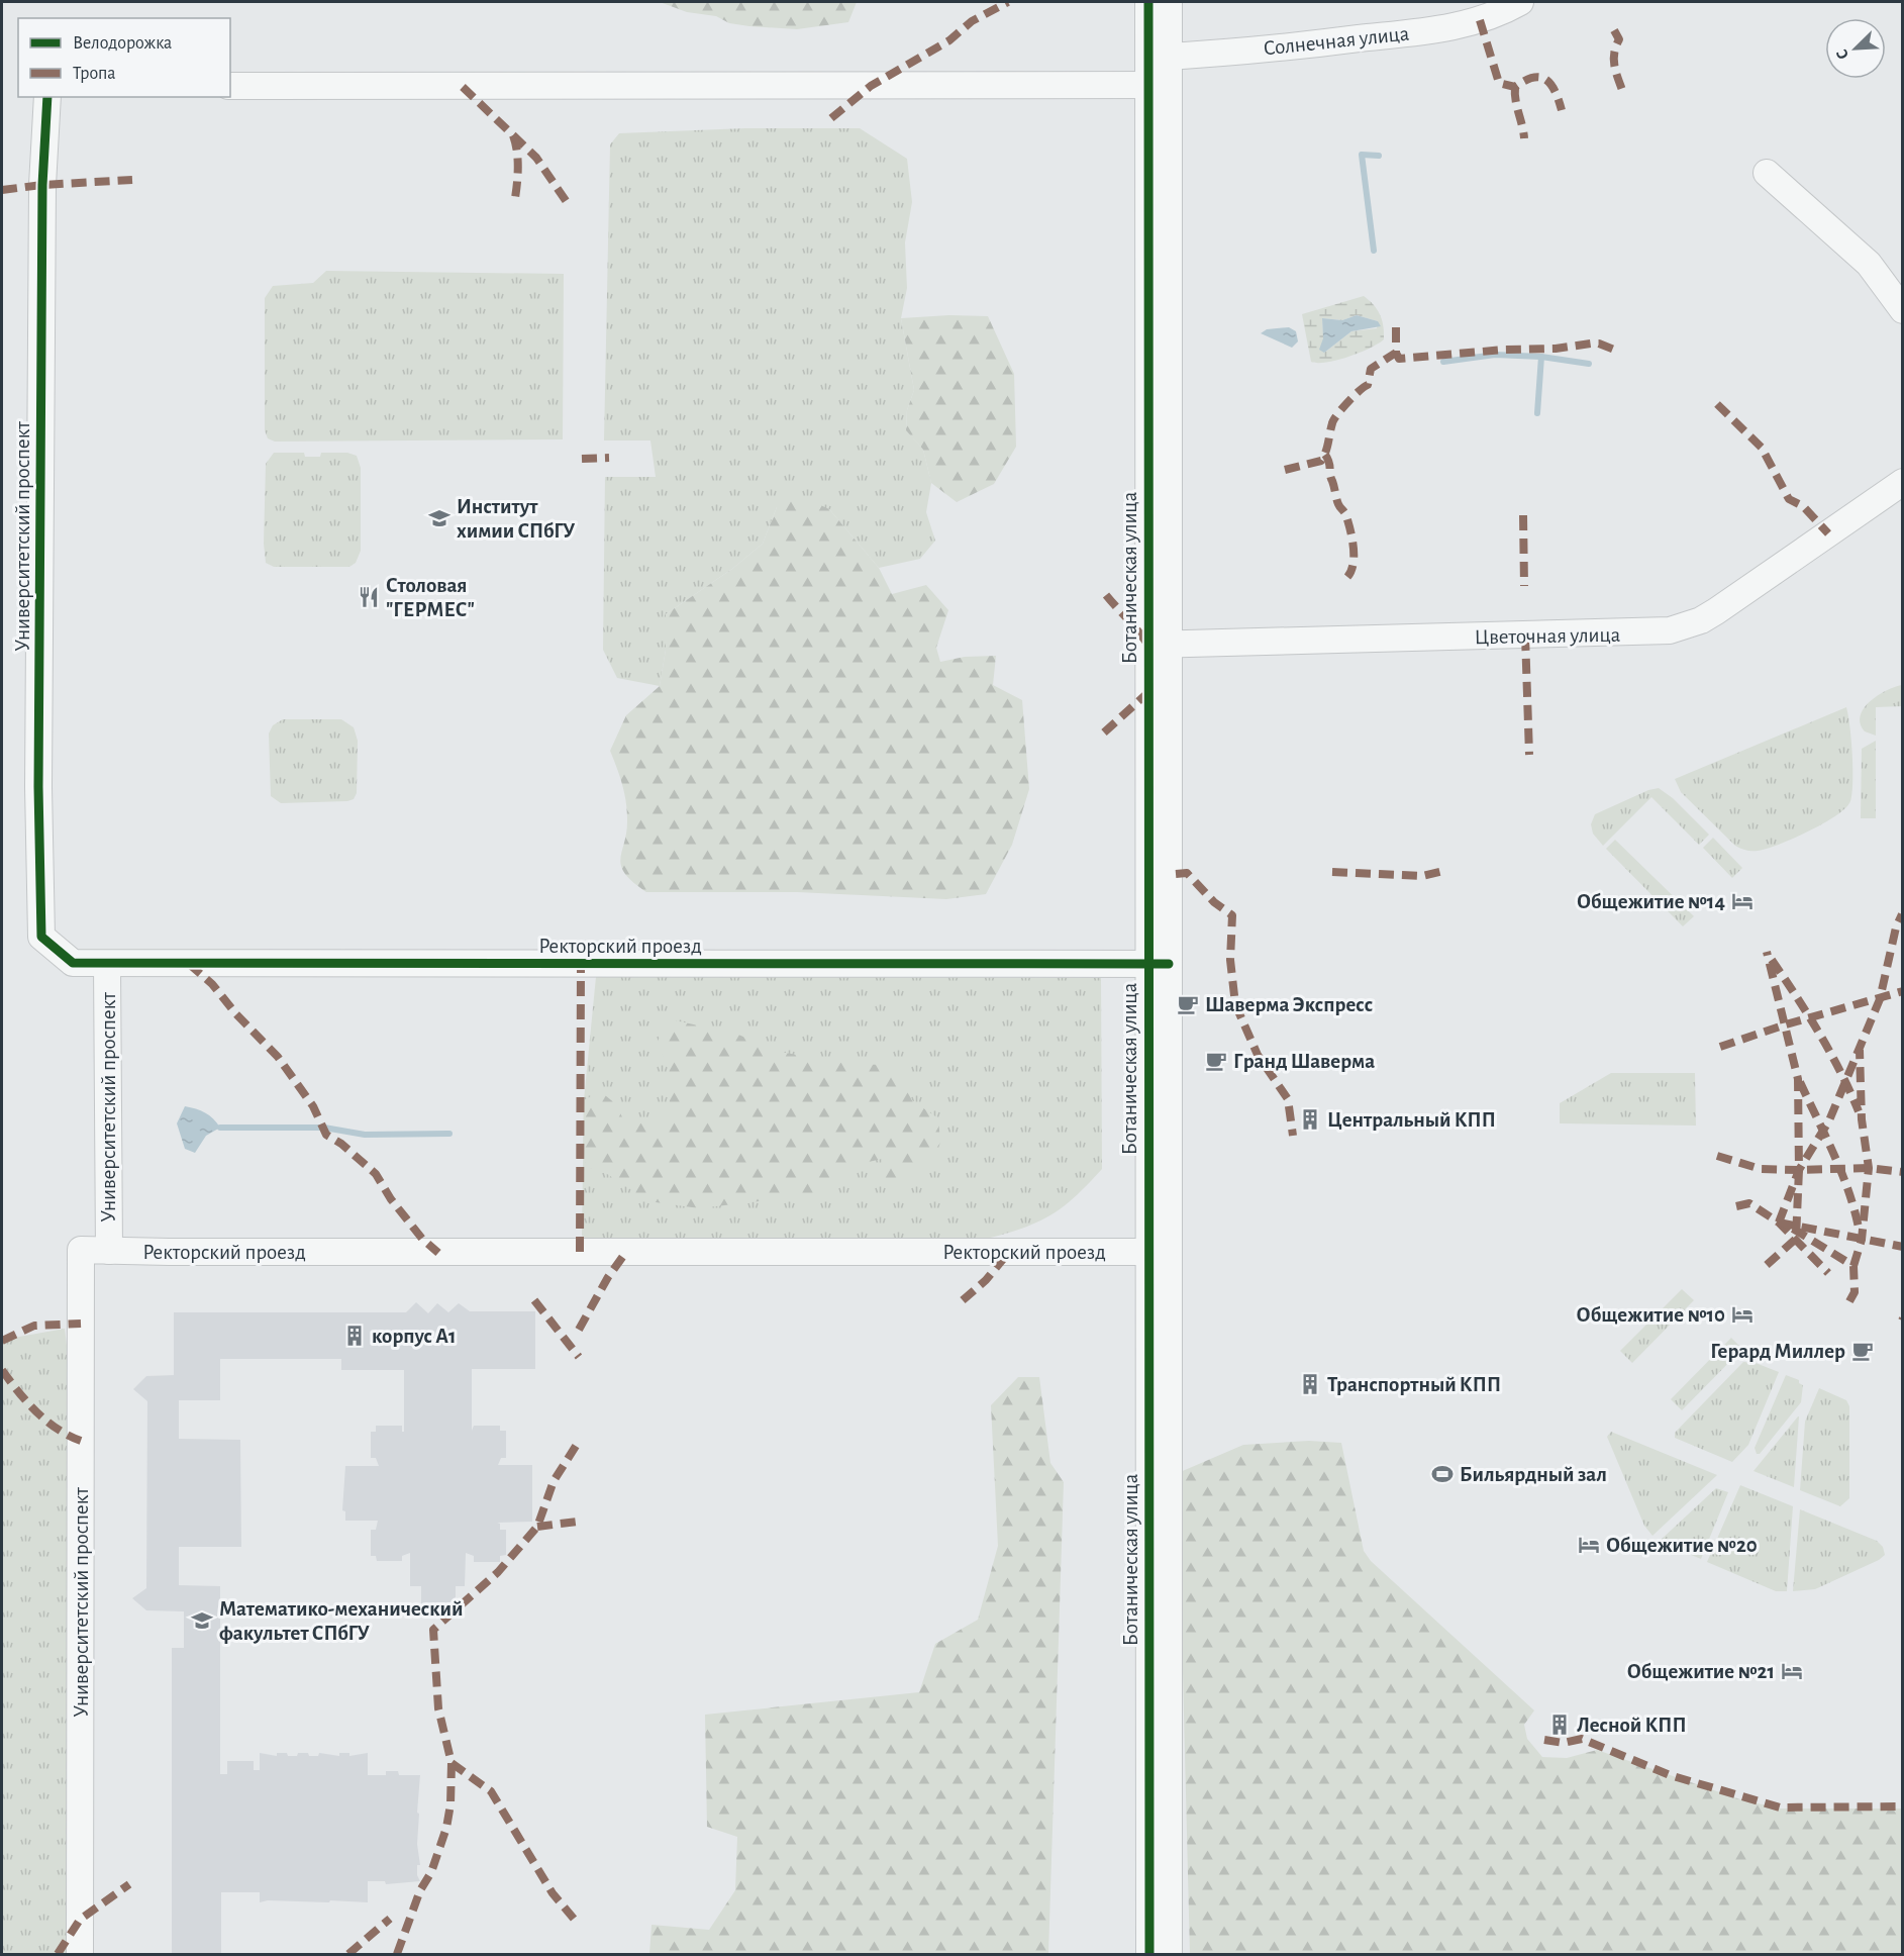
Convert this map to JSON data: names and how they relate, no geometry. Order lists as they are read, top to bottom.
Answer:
{
  "streets": {
    "street": [
      "Солнечная улица",
      "Университетский проспект",
      "Ботаническая улица",
      "Цветочная улица",
      "Ректорский проезд"
    ]
  },
  "crossings": [
    ["Солнечная улица", "Ботаническая улица"],
    ["Университетский проспект", "Ректорский проезд"],
    ["Ботаническая улица", "Цветочная улица"],
    ["Ботаническая улица", "Ректорский проезд"]
  ],
  "places": {
    "school or university": ["Институт химии СПбГУ", "Математико-механический факультет СПбГУ"],
    "restaurant": ["Столовая \"ГЕРМЕС\""],
    "hotel": [
      "Общежитие №14",
      "Общежитие №10",
      "Общежитие №20",
      "Общежитие №21"
    ],
    "cafe": ["Шаверма Экспресс", "Гранд Шаверма", "Герард Миллер"],
    "building": [
      "Центральный КПП",
      "корпус А1",
      "Транспортный КПП",
      "Лесной КПП"
    ],
    "sports": ["Бильярдный зал"]
  },
  "legend": ["Велодорожка", "Тропа"],
  "north": "bottom left"
}
